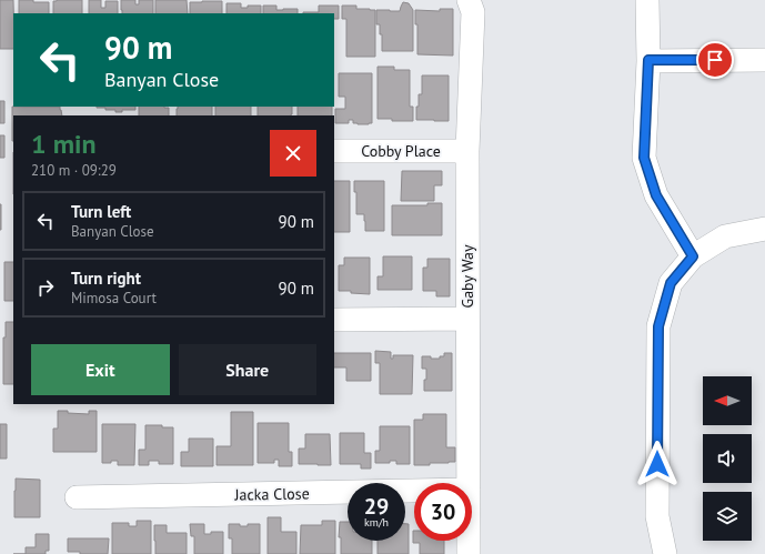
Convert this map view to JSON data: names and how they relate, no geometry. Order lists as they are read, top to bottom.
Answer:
{
  "streets": {
    "street": ["Cobby Place", "Gaby Way", "Jacka Close"]
  },
  "crossings": [
    ["Cobby Place", "Gaby Way"]
  ],
  "north": "left",
  "page": {
    "turn": ["90 m", "Banyan Close"],
    "heading": ["1 min", "210 m · 09:29"],
    "list": [
      {
        "name": "Turn left",
        "note": "Banyan Close",
        "value": "90 m"
      },
      {
        "name": "Turn right",
        "note": "Mimosa Court",
        "value": "90 m"
      }
    ],
    "buttons": ["Exit", "Share"],
    "speed": "29 km/h",
    "limit": "30"
  }
}
